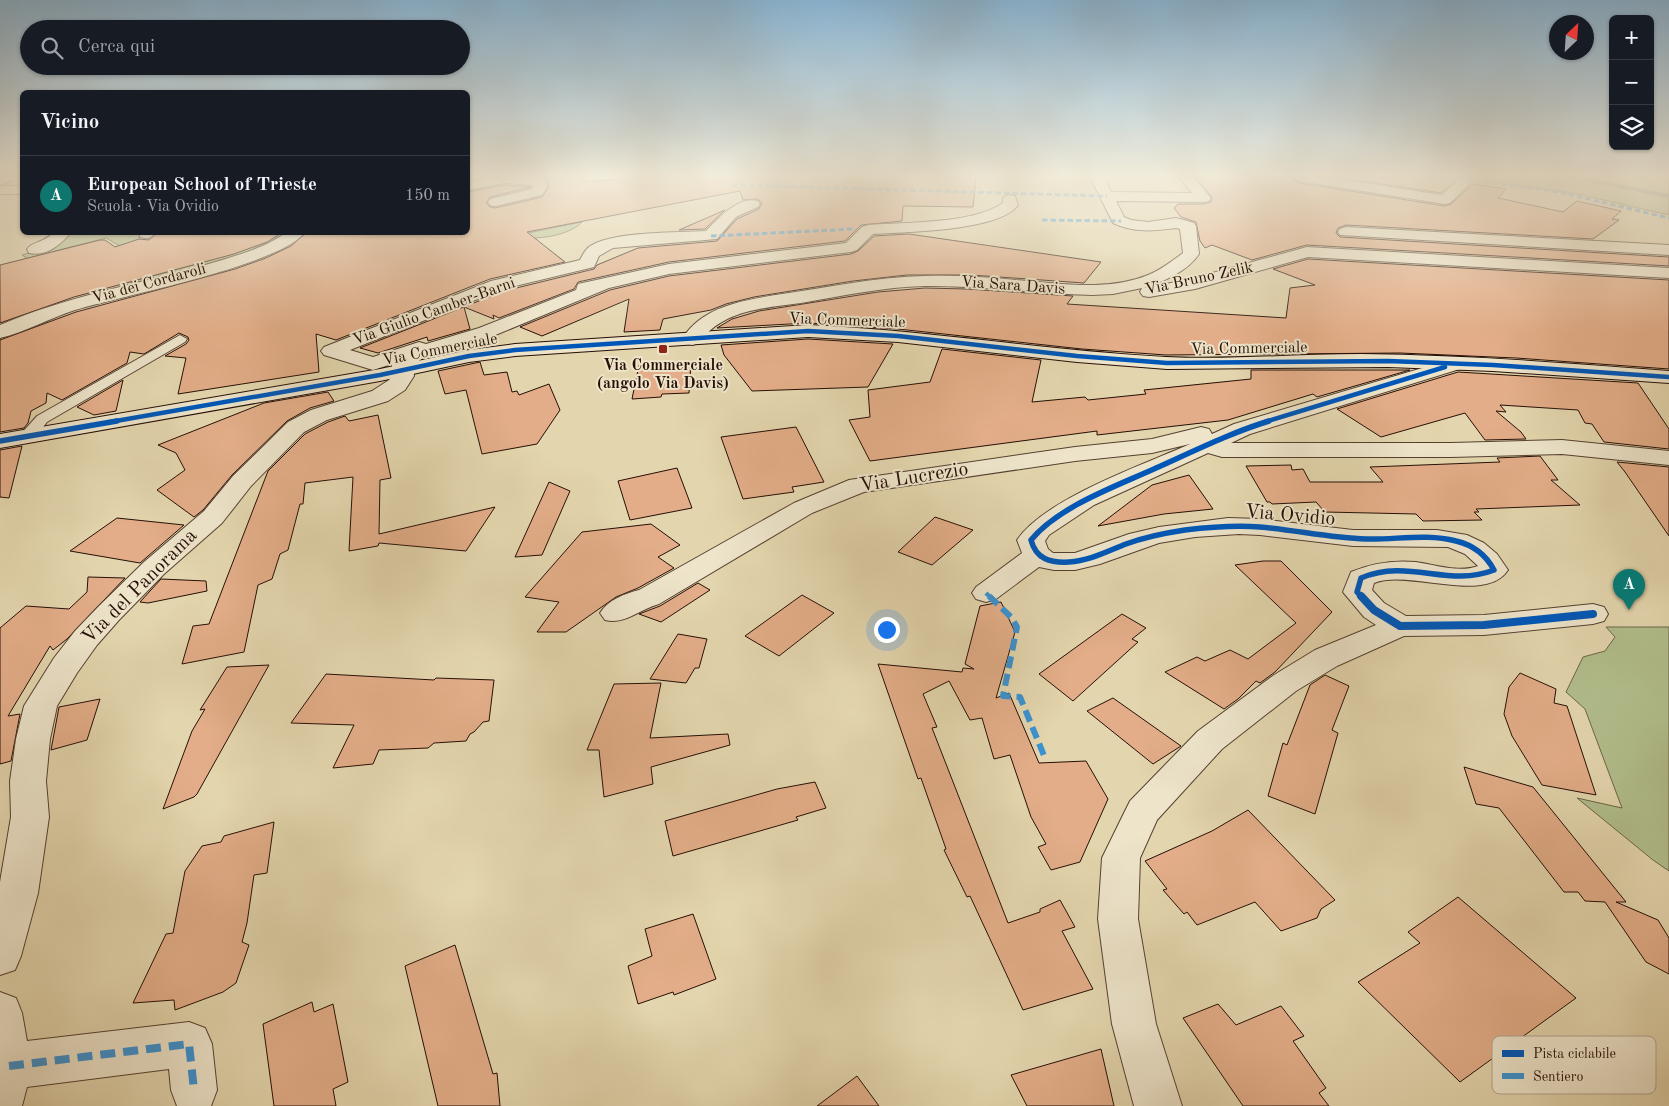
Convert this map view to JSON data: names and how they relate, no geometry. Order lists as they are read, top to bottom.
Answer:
{
  "streets": {
    "street": [
      "Via Bruno Zelik",
      "Via dei Cordaroli",
      "Via Sara Davis",
      "Via Giulio Camber-Barni",
      "Via Commerciale",
      "Via Lucrezio",
      "Via Ovidio",
      "Via del Panorama"
    ]
  },
  "crossings": [
    ["Via Bruno Zelik", "Via Sara Davis"],
    ["Via Sara Davis", "Via Commerciale"],
    ["Via Giulio Camber-Barni", "Via Commerciale"],
    ["Via Commerciale", "Via del Panorama"]
  ],
  "places": {
    "transit": ["Via Commerciale (angolo Via Davis)"]
  },
  "legend": ["Pista ciclabile", "Sentiero"],
  "north": "top right",
  "page": {
    "map_buttons": ["+", "−"],
    "search": "Cerca qui",
    "heading": "Vicino",
    "list": [
      {
        "mark": "A",
        "name": "European School of Trieste",
        "note": "Scuola · Via Ovidio",
        "value": "150 m"
      }
    ],
    "pins": "A"
  }
}
